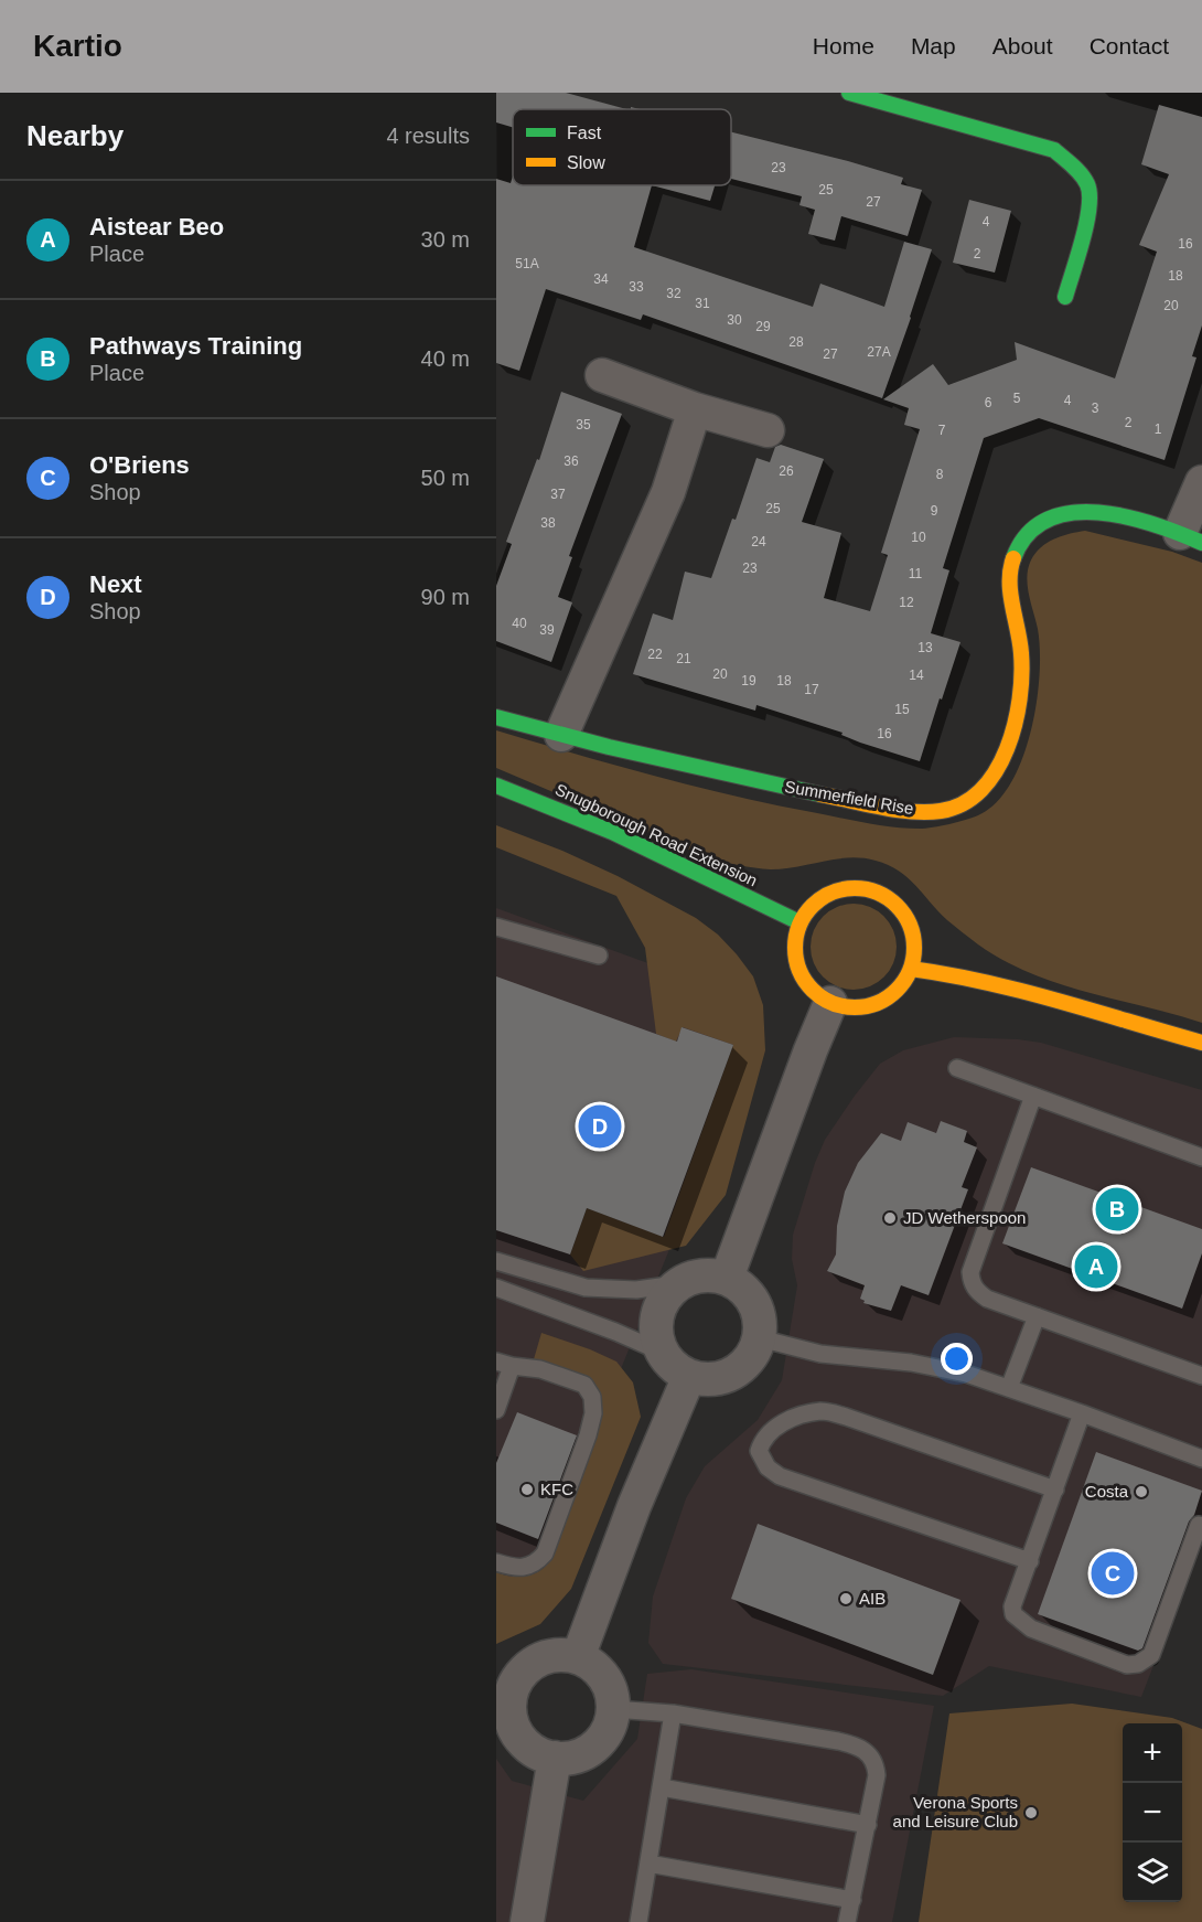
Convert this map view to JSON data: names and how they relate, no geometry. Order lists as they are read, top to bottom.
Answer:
{
  "streets": {
    "street": ["Summerfield Rise", "Snugborough Road Extension"]
  },
  "places": [
    "JD Wetherspoon",
    "KFC",
    "Costa",
    "AIB",
    "Verona Sports and Leisure Club"
  ],
  "house_numbers": [
    "23",
    "25",
    "27",
    "4",
    "16",
    "2",
    "51A",
    "18",
    "34",
    "33",
    "32",
    "31",
    "20",
    "30",
    "29",
    "28",
    "27A",
    "27",
    "5",
    "4",
    "6",
    "3",
    "2",
    "35",
    "1",
    "7",
    "36",
    "26",
    "8",
    "37",
    "25",
    "9",
    "38",
    "10",
    "24",
    "23",
    "11",
    "12",
    "40",
    "39",
    "13",
    "22",
    "21",
    "20",
    "14",
    "19",
    "18",
    "17",
    "15",
    "16"
  ],
  "legend": ["Fast", "Slow"],
  "page": {
    "header": "Kartio",
    "nav": [
      "Home",
      "Map",
      "About",
      "Contact"
    ],
    "heading": ["Nearby", "4 results"],
    "list": [
      {
        "mark": "A",
        "name": "Aistear Beo",
        "note": "Place",
        "value": "30 m"
      },
      {
        "mark": "B",
        "name": "Pathways Training",
        "note": "Place",
        "value": "40 m"
      },
      {
        "mark": "C",
        "name": "O'Briens",
        "note": "Shop",
        "value": "50 m"
      },
      {
        "mark": "D",
        "name": "Next",
        "note": "Shop",
        "value": "90 m"
      }
    ],
    "pins": [
      "D",
      "B",
      "A",
      "C"
    ],
    "map_buttons": ["+", "−"]
  }
}
